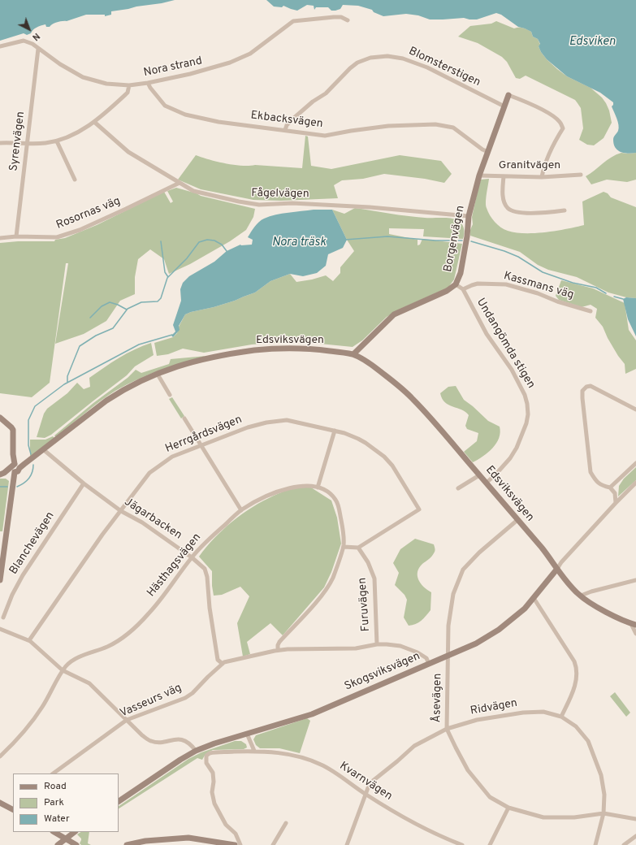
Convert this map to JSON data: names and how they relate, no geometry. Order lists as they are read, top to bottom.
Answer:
{
  "streets": {
    "street": [
      "Nora strand",
      "Blomsterstigen",
      "Ekbacksvägen",
      "Syrenvägen",
      "Granitvägen",
      "Fågelvägen",
      "Rosornas väg",
      "Borgenvägen",
      "Kassmans väg",
      "Edsviksvägen",
      "Undangömda stigen",
      "Herrgårdsvägen",
      "Jägarbacken",
      "Blanchevägen",
      "Hästhagsvägen",
      "Furuvägen",
      "Skogsviksvägen",
      "Åsevägen",
      "Vasseurs väg",
      "Ridvägen",
      "Kvarnvägen"
    ]
  },
  "crossings": [
    ["Nora strand", "Ekbacksvägen"],
    ["Nora strand", "Syrenvägen"],
    ["Blomsterstigen", "Ekbacksvägen"],
    ["Blomsterstigen", "Borgenvägen"],
    ["Ekbacksvägen", "Borgenvägen"],
    ["Syrenvägen", "Rosornas väg"],
    ["Granitvägen", "Borgenvägen"],
    ["Fågelvägen", "Rosornas väg"],
    ["Fågelvägen", "Borgenvägen"],
    ["Borgenvägen", "Edsviksvägen"],
    ["Borgenvägen", "Undangömda stigen"],
    ["Kassmans väg", "Undangömda stigen"],
    ["Edsviksvägen", "Undangömda stigen"],
    ["Edsviksvägen", "Jägarbacken"],
    ["Edsviksvägen", "Skogsviksvägen"],
    ["Edsviksvägen", "Åsevägen"],
    ["Herrgårdsvägen", "Jägarbacken"],
    ["Herrgårdsvägen", "Furuvägen"],
    ["Jägarbacken", "Blanchevägen"],
    ["Jägarbacken", "Hästhagsvägen"],
    ["Jägarbacken", "Vasseurs väg"],
    ["Hästhagsvägen", "Vasseurs väg"],
    ["Furuvägen", "Vasseurs väg"],
    ["Skogsviksvägen", "Åsevägen"],
    ["Skogsviksvägen", "Vasseurs väg"],
    ["Åsevägen", "Ridvägen"],
    ["Ridvägen", "Kvarnvägen"]
  ],
  "water": ["Edsviken", "Nora träsk"],
  "legend": ["Road", "Park", "Water"],
  "north": "bottom right"
}
